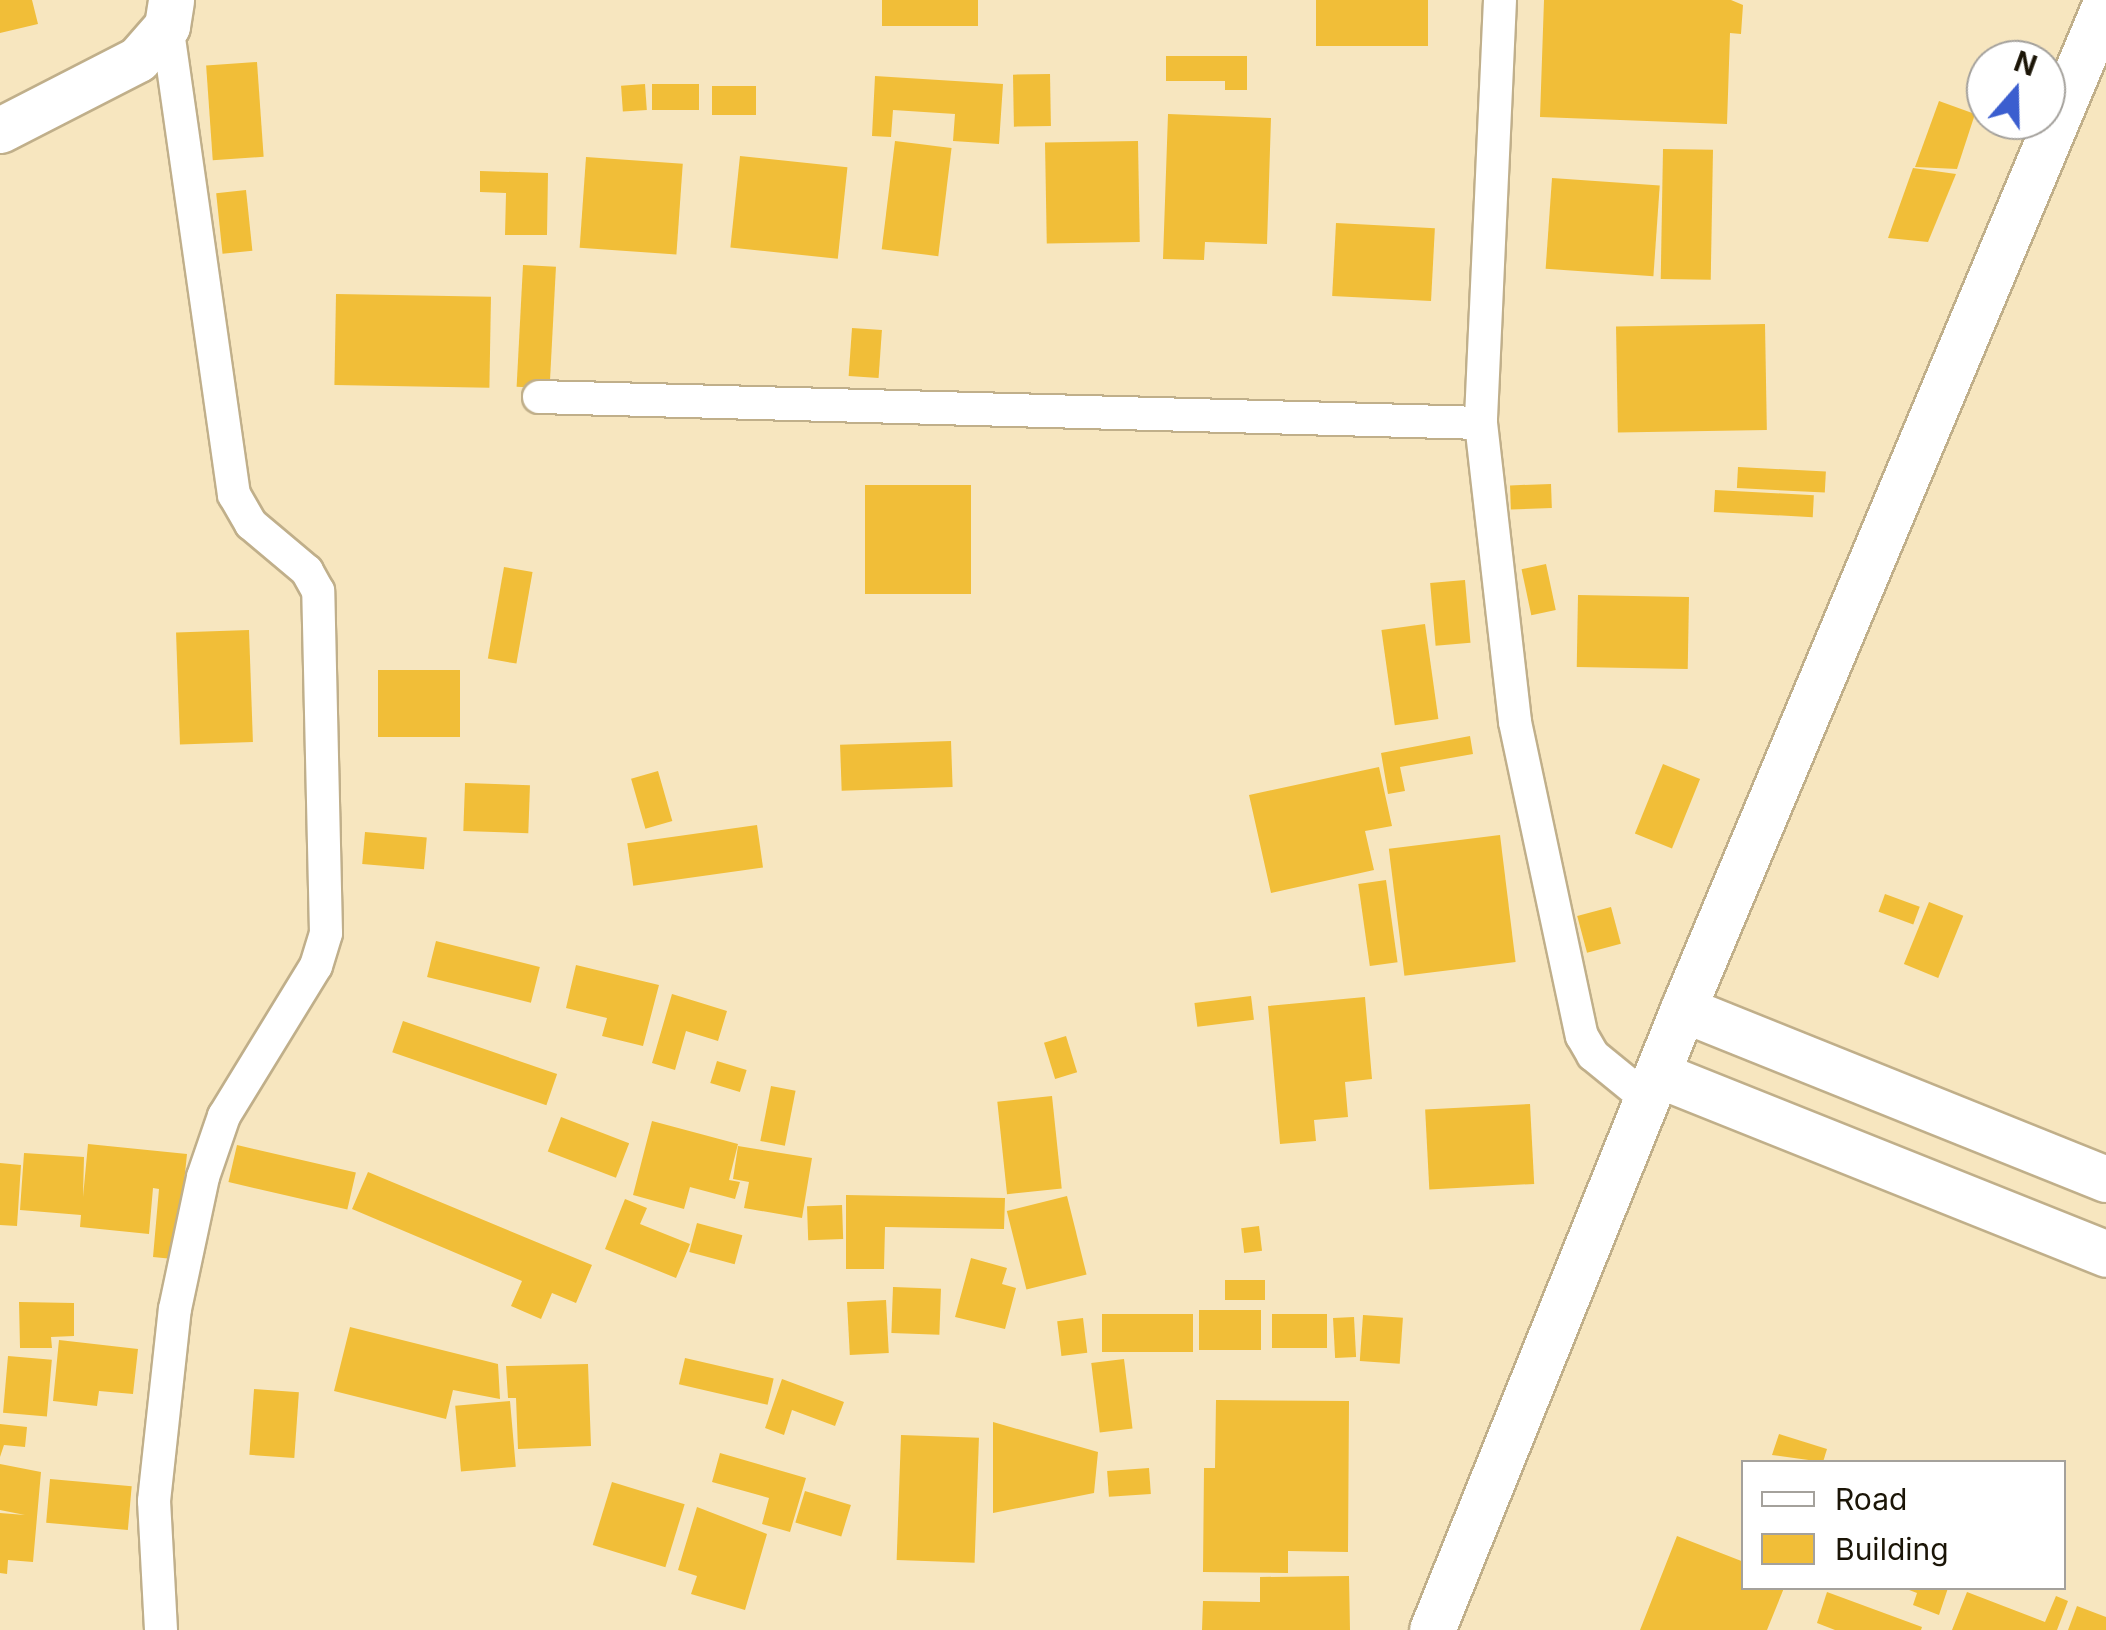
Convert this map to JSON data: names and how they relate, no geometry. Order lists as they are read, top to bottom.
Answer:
{
  "legend": ["Road", "Building"],
  "north": "top"
}
